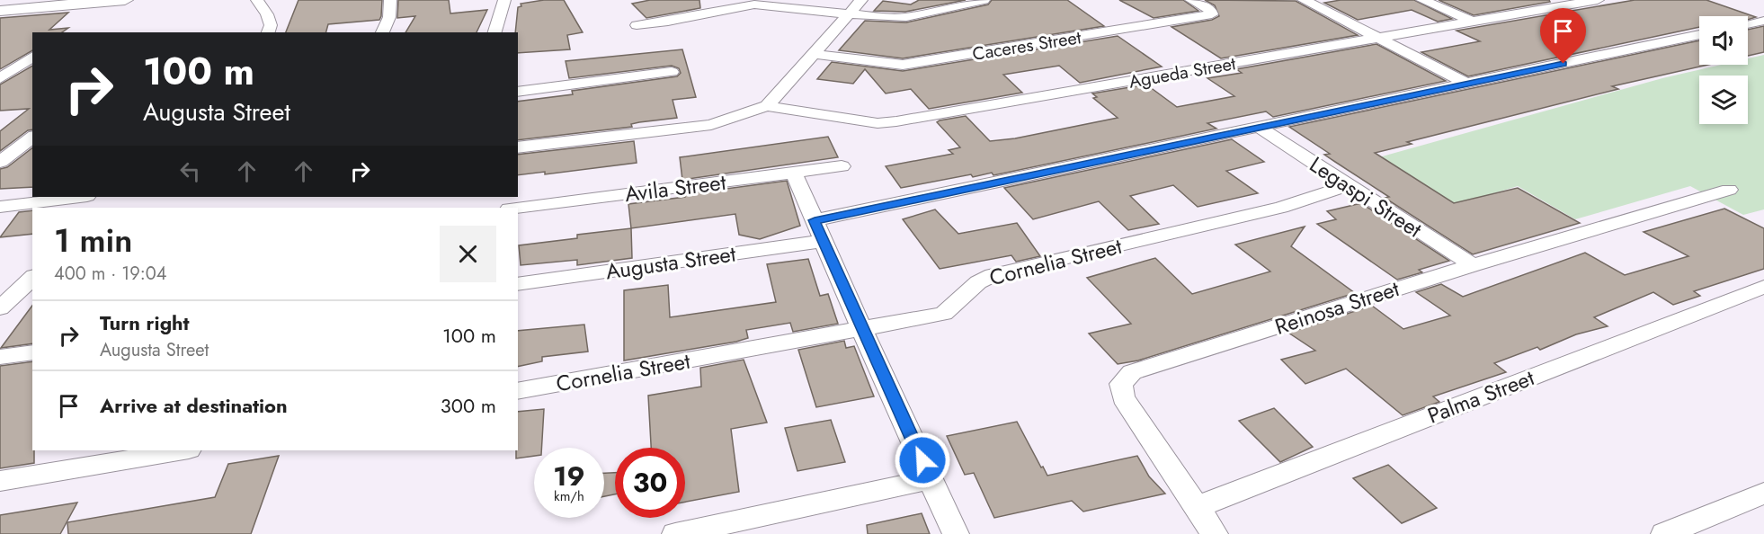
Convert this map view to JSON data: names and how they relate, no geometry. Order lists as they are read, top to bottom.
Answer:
{
  "streets": {
    "street": [
      "Caceres Street",
      "Agueda Street",
      "Avila Street",
      "Legaspi Street",
      "Cornelia Street",
      "Augusta Street",
      "Reinosa Street",
      "Palma Street"
    ]
  },
  "crossings": [
    ["Legaspi Street", "Cornelia Street"],
    ["Legaspi Street", "Reinosa Street"],
    ["Reinosa Street", "Palma Street"]
  ],
  "page": {
    "turn": ["100 m", "Augusta Street"],
    "heading": ["1 min", "400 m · 19:04"],
    "list": [
      {
        "name": "Turn right",
        "note": "Augusta Street",
        "value": "100 m"
      },
      {
        "name": "Arrive at destination",
        "value": "300 m"
      }
    ],
    "speed": "19 km/h",
    "limit": "30"
  }
}
